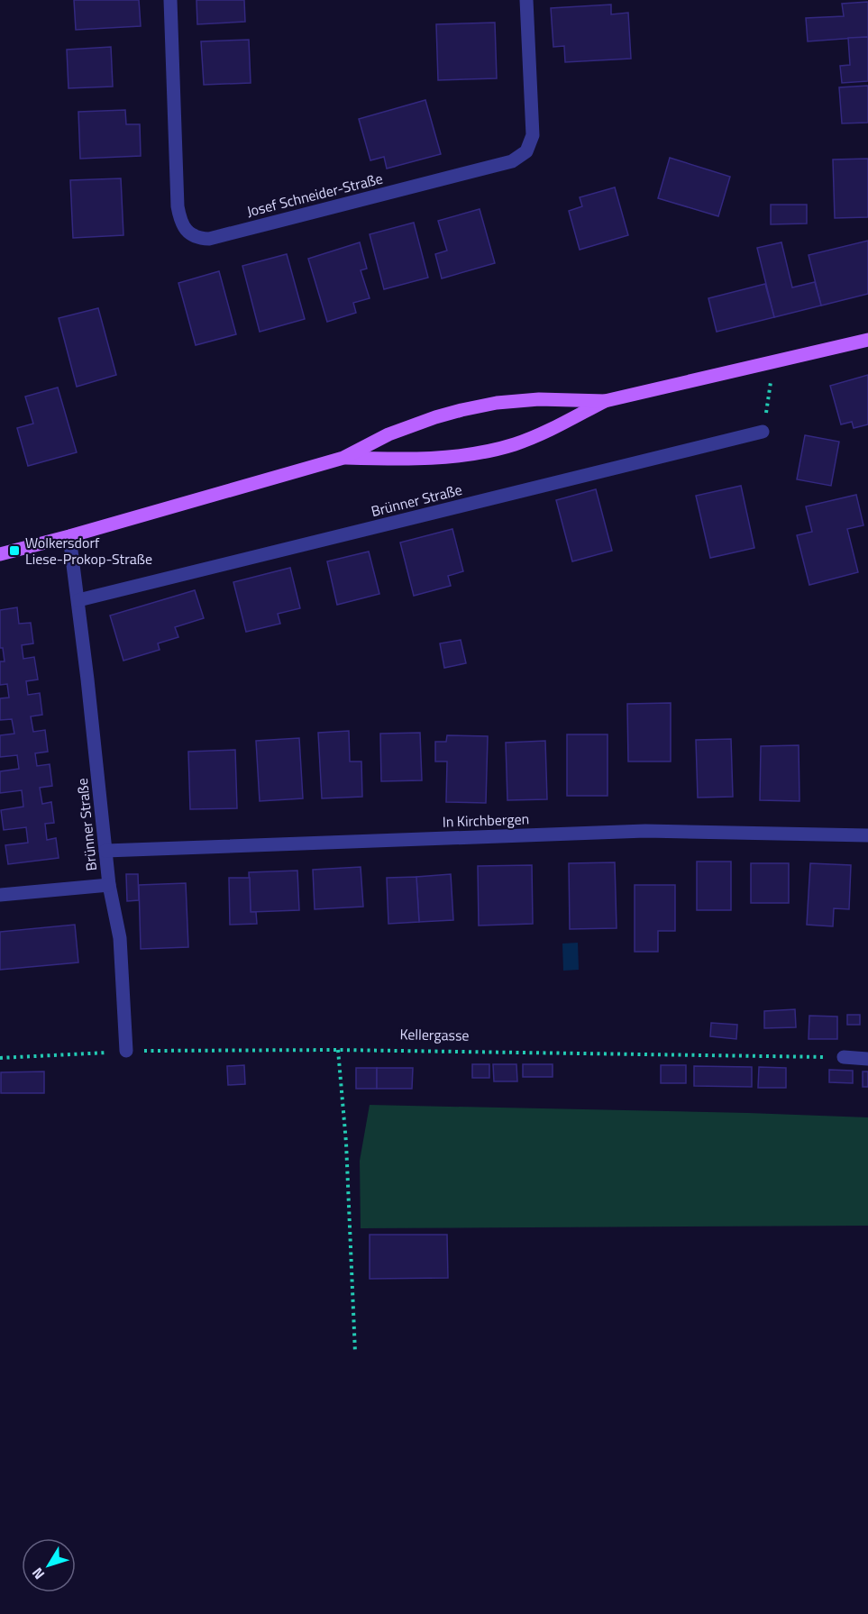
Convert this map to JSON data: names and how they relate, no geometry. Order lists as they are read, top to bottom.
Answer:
{
  "streets": {
    "street": ["Josef Schneider-Straße", "Brünner Straße", "In Kirchbergen"],
    "path": ["Kellergasse"]
  },
  "crossings": [
    ["Brünner Straße", "In Kirchbergen"],
    ["Brünner Straße", "Kellergasse"]
  ],
  "places": {
    "transit": ["Wolkersdorf Liese-Prokop-Straße"]
  },
  "north": "bottom left"
}
